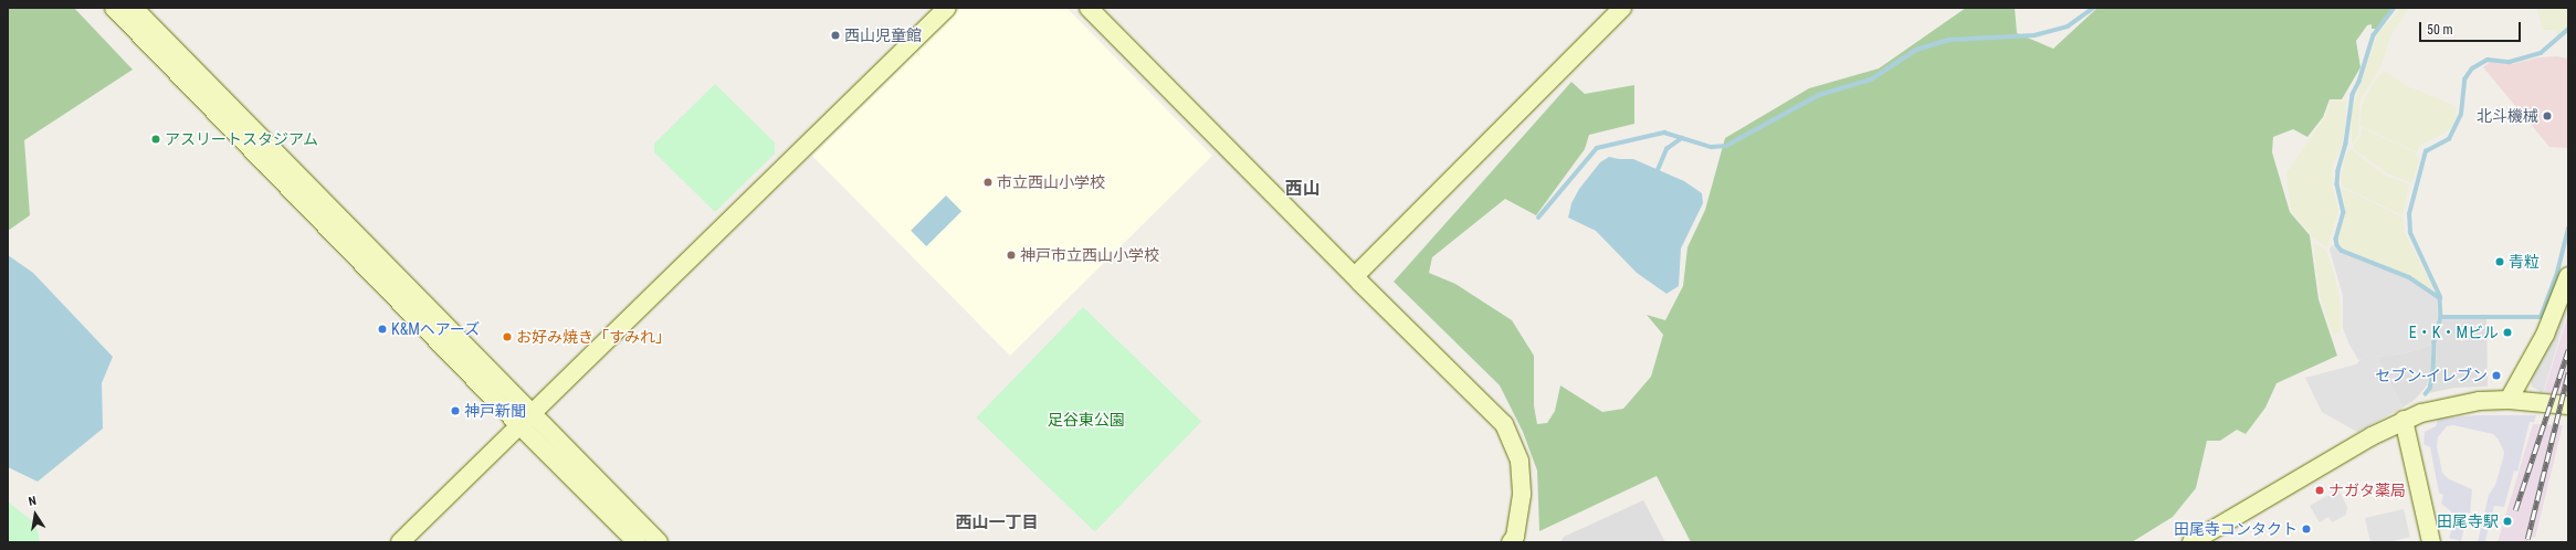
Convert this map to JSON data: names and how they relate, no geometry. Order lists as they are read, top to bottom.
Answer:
{
  "districts": ["西山", "西山一丁目"],
  "parks": ["足谷東公園"],
  "places": [
    "西山児童館",
    "北斗機械",
    "アスリートスタジアム",
    "市立西山小学校",
    "神戸市立西山小学校",
    "青粒",
    "K&Mヘアーズ",
    "E・K・Mビル",
    "お好み焼き「すみれ」",
    "セブン-イレブン",
    "神戸新聞",
    "ナガタ薬局",
    "田尾寺駅",
    "田尾寺コンタクト"
  ],
  "scale_bar": "50 m",
  "north": "top"
}
